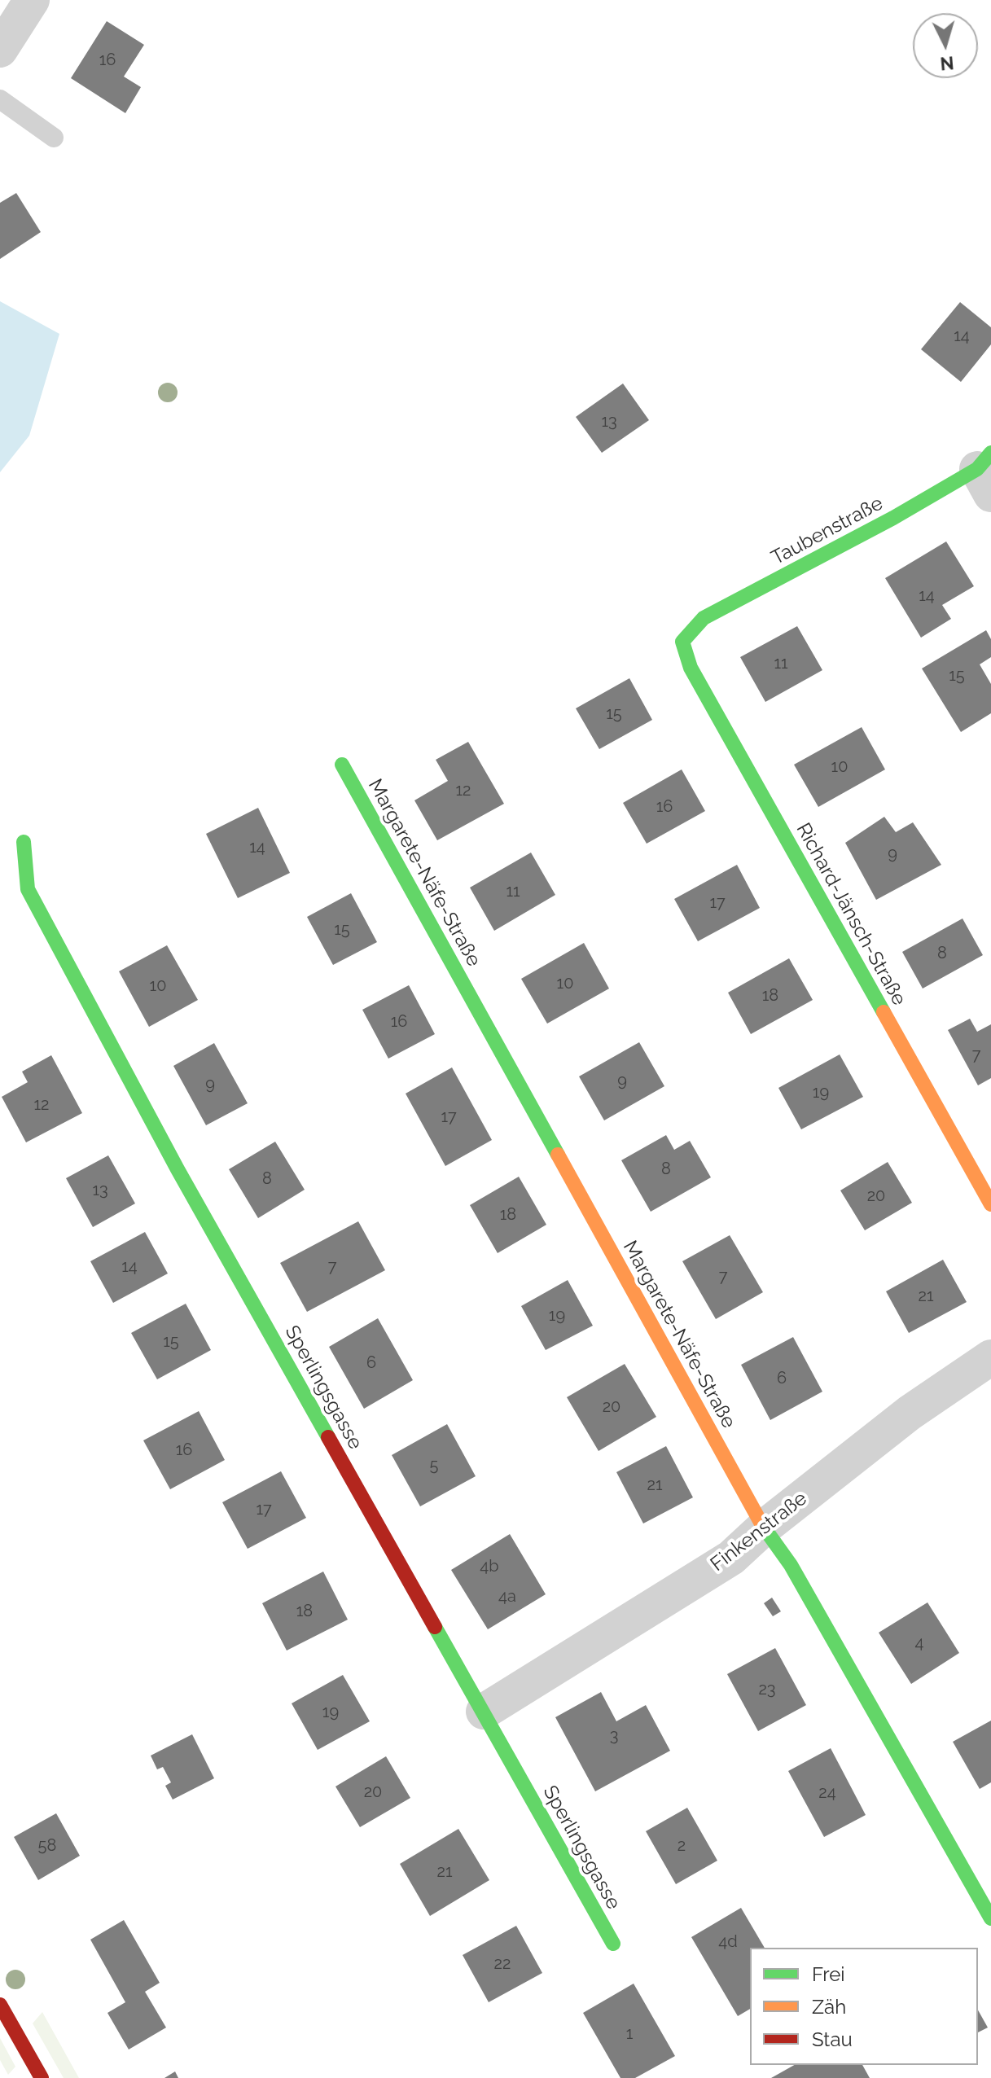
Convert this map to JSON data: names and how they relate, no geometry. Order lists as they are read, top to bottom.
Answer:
{
  "streets": {
    "street": [
      "Taubenstraße",
      "Margarete-Näfe-Straße",
      "Richard-Jänsch-Straße",
      "Sperlingsgasse",
      "Finkenstraße"
    ]
  },
  "crossings": [
    ["Taubenstraße", "Richard-Jänsch-Straße"],
    ["Margarete-Näfe-Straße", "Finkenstraße"],
    ["Sperlingsgasse", "Finkenstraße"]
  ],
  "house_numbers": [
    "16",
    "14",
    "13",
    "14",
    "11",
    "15",
    "15",
    "10",
    "12",
    "16",
    "14",
    "9",
    "11",
    "17",
    "15",
    "8",
    "10",
    "10",
    "18",
    "16",
    "7",
    "9",
    "9",
    "19",
    "12",
    "17",
    "8",
    "8",
    "13",
    "20",
    "18",
    "14",
    "7",
    "7",
    "21",
    "19",
    "15",
    "6",
    "6",
    "20",
    "16",
    "5",
    "21",
    "17",
    "4b",
    "4a",
    "18",
    "4",
    "23",
    "19",
    "3",
    "20",
    "24",
    "58",
    "2",
    "21",
    "4d",
    "22",
    "1"
  ],
  "legend": ["Frei", "Zäh", "Stau"],
  "north": "bottom"
}
